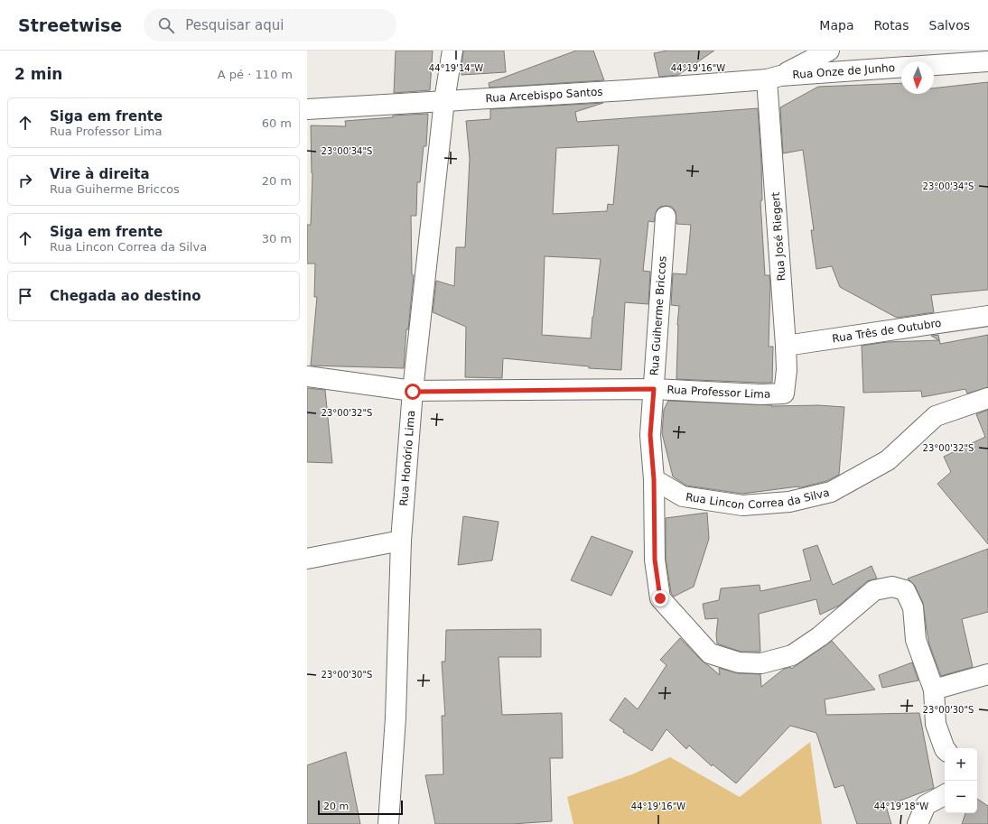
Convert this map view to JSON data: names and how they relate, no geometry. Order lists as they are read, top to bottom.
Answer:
{
  "streets": {
    "street": [
      "Rua Onze de Junho",
      "Rua Arcebispo Santos",
      "Rua José Riegert",
      "Rua Guiherme Briccos",
      "Rua Três de Outubro",
      "Rua Professor Lima",
      "Rua Honório Lima",
      "Rua Lincon Correa da Silva"
    ]
  },
  "crossings": [
    ["Rua Onze de Junho", "Rua Arcebispo Santos"],
    ["Rua Onze de Junho", "Rua José Riegert"],
    ["Rua Arcebispo Santos", "Rua José Riegert"],
    ["Rua Arcebispo Santos", "Rua Honório Lima"],
    ["Rua José Riegert", "Rua Três de Outubro"],
    ["Rua José Riegert", "Rua Professor Lima"],
    ["Rua Guiherme Briccos", "Rua Professor Lima"],
    ["Rua Guiherme Briccos", "Rua Lincon Correa da Silva"],
    ["Rua Professor Lima", "Rua Honório Lima"]
  ],
  "scale_bar": "20 m",
  "north": "bottom",
  "page": {
    "header": "Streetwise",
    "search": "Pesquisar aqui",
    "nav": ["Mapa", "Rotas", "Salvos"],
    "heading": ["2 min", "A pé · 110 m"],
    "list": [
      ["Siga em frente", "Rua Professor Lima", "60 m"],
      ["Vire à direita", "Rua Guiherme Briccos", "20 m"],
      ["Siga em frente", "Rua Lincon Correa da Silva", "30 m"],
      "Chegada ao destino"
    ],
    "map_buttons": ["+", "−"],
    "scale": "20 m"
  },
  "coordinates": [
    "44°19'14\"W",
    "44°19'16\"W",
    "23°00'34\"S",
    "23°00'32\"S",
    "23°00'30\"S",
    "44°19'18\"W"
  ]
}
